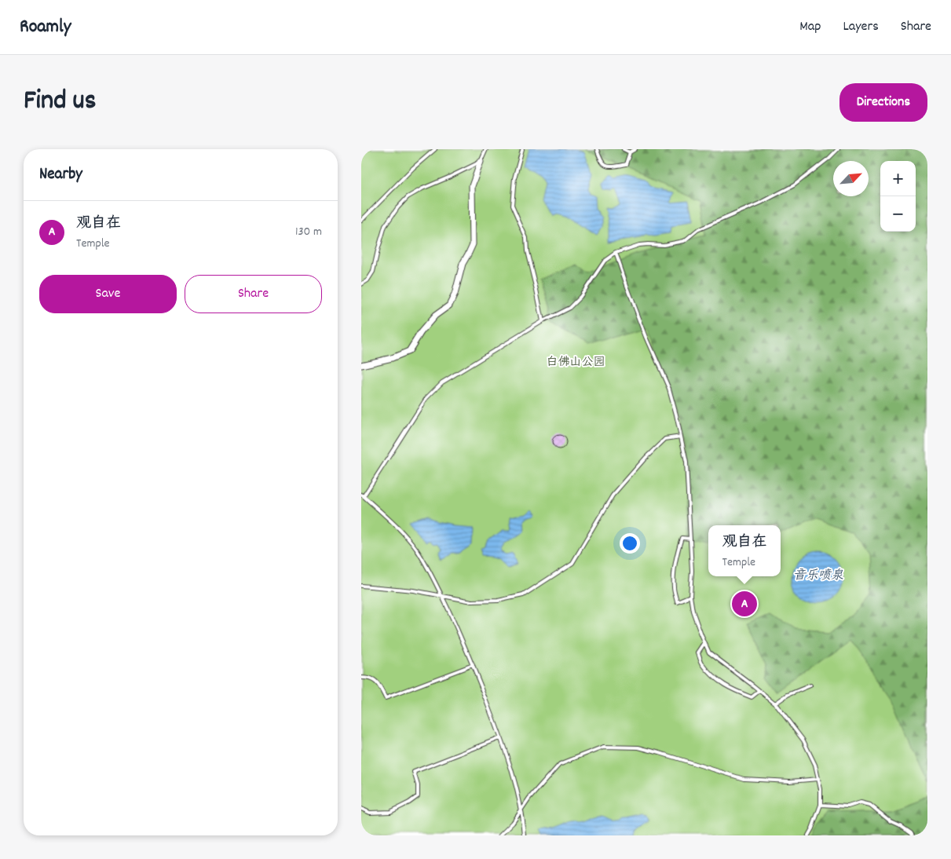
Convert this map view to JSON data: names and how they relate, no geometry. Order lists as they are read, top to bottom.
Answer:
{
  "water": ["音乐喷泉"],
  "parks": ["白佛山公园"],
  "north": "top right",
  "page": {
    "header": "Roamly",
    "nav": ["Map", "Layers", "Share"],
    "title": "Find us",
    "buttons": [
      "Directions",
      ["Save", "Share"]
    ],
    "heading": "Nearby",
    "map_buttons": ["+", "−"],
    "list": [
      {
        "mark": "A",
        "name": "观自在",
        "note": "Temple",
        "value": "130 m"
      }
    ],
    "popup": ["观自在", "Temple"],
    "pins": "A"
  }
}
